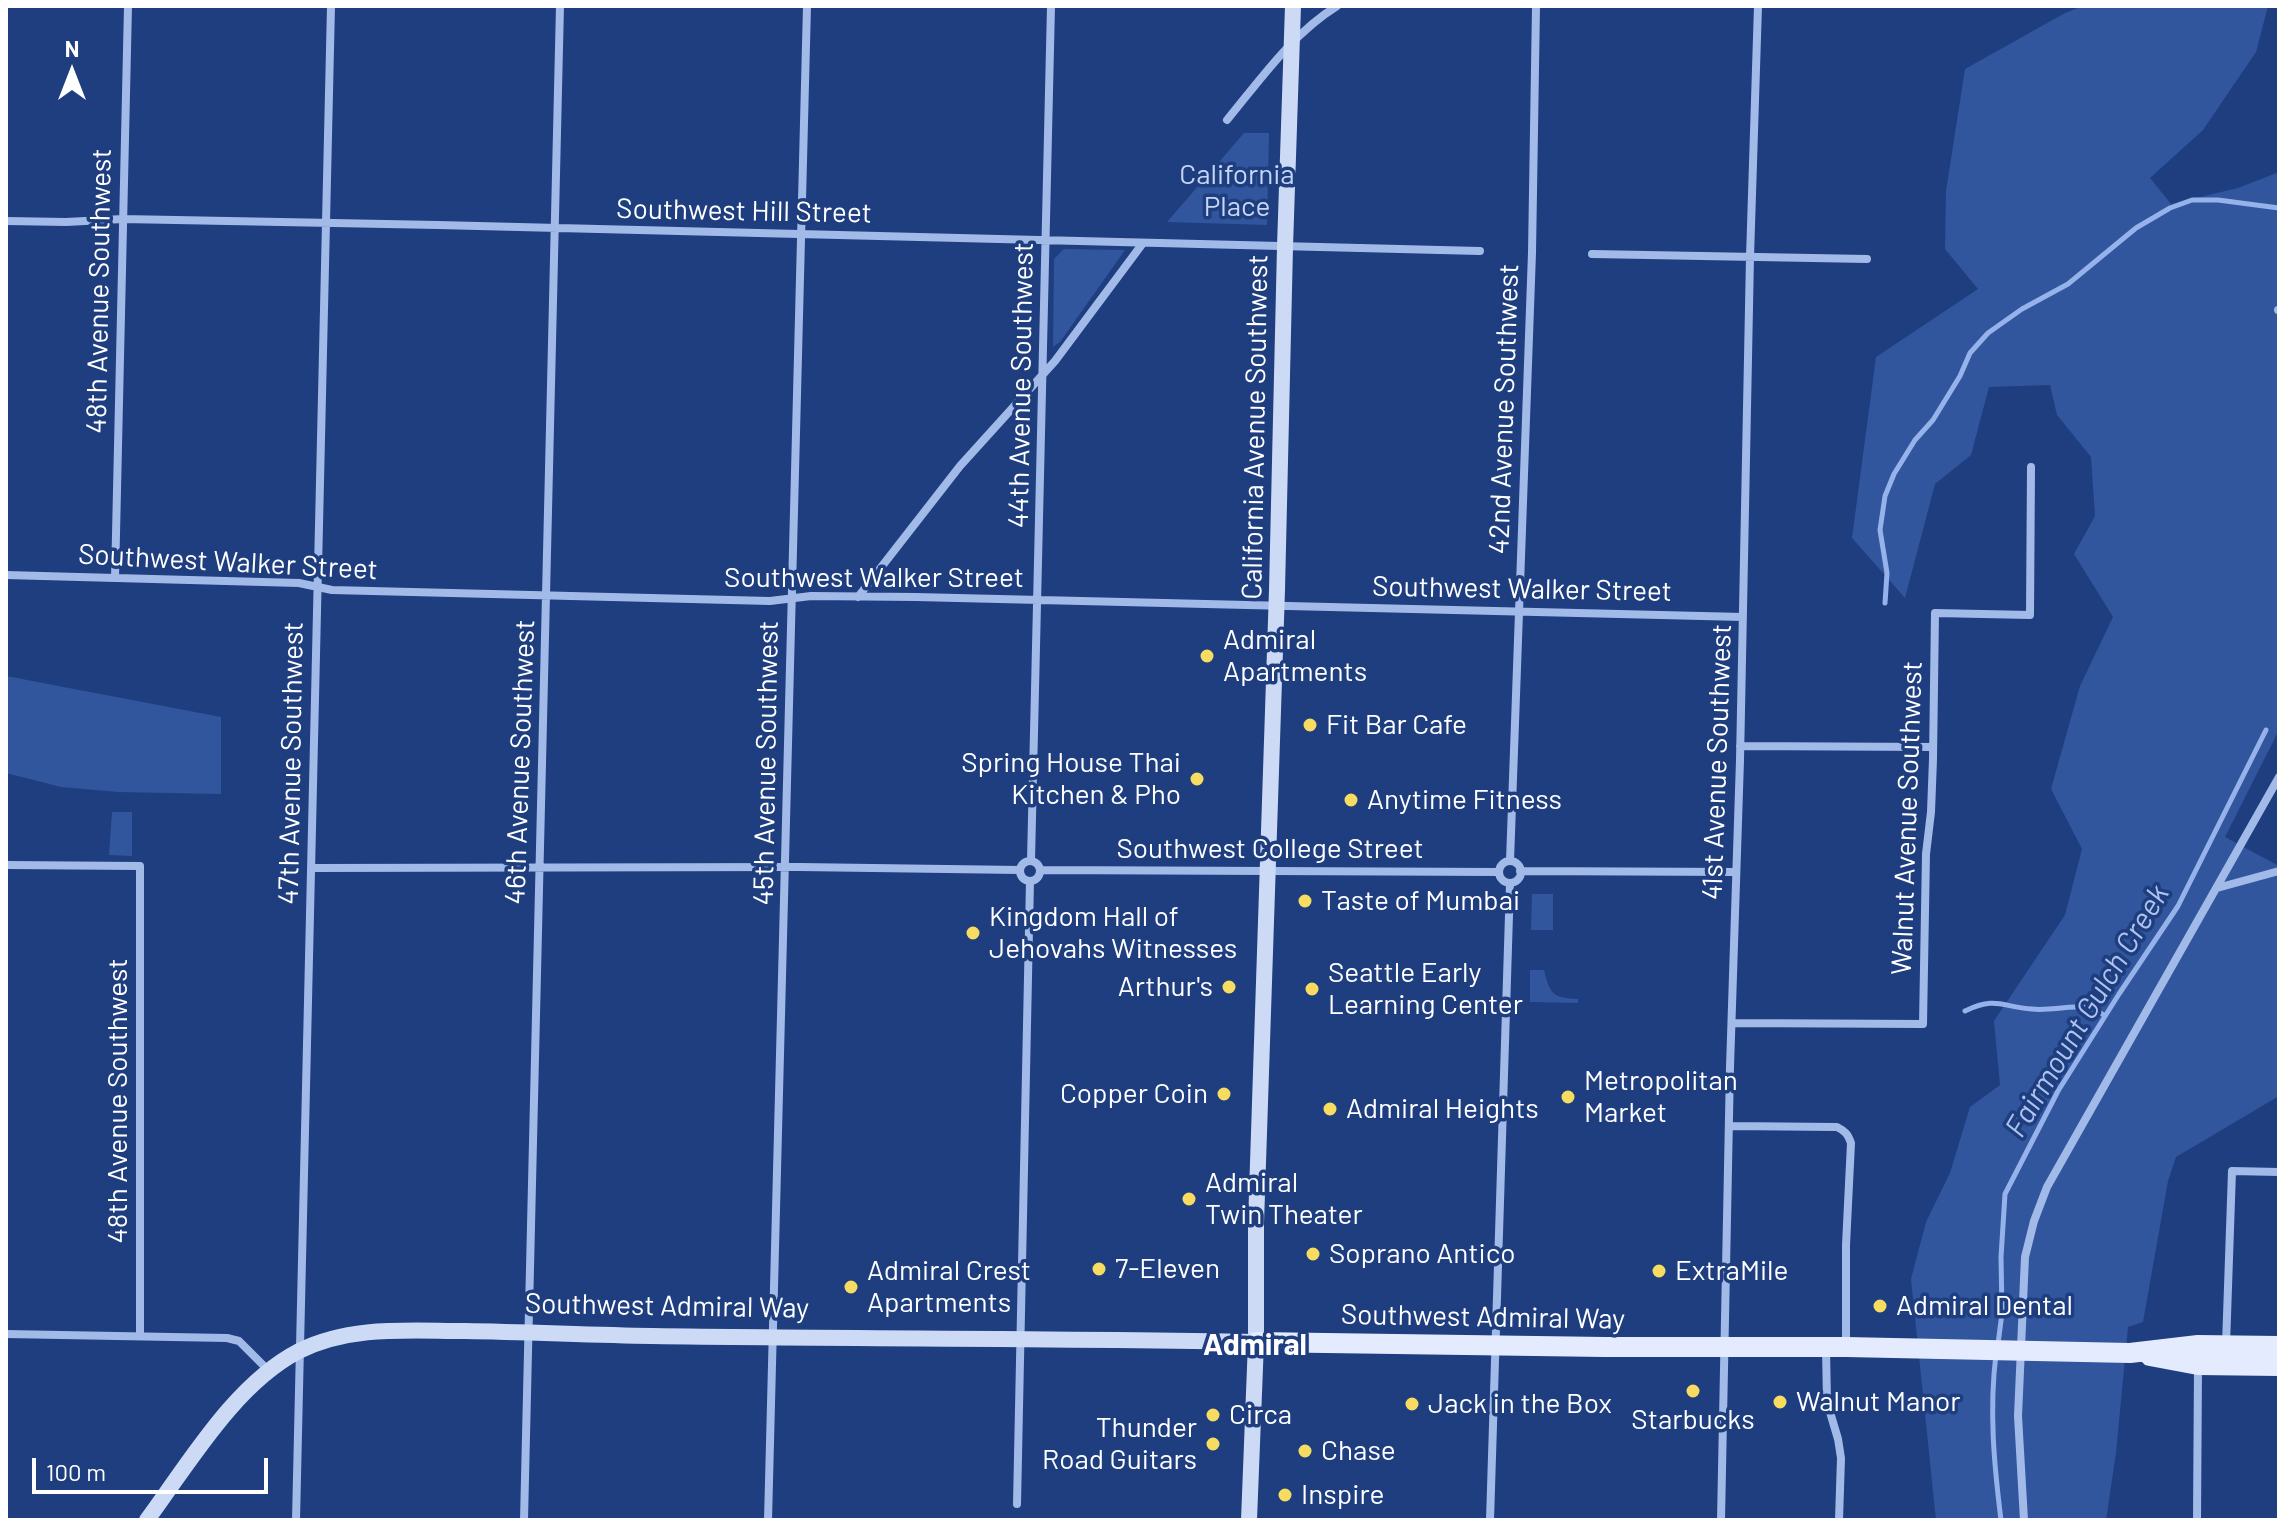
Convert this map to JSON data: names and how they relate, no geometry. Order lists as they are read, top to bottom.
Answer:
{
  "streets": {
    "main road": ["California Avenue Southwest", "Southwest Admiral Way"],
    "street": [
      "Southwest Hill Street",
      "48th Avenue Southwest",
      "44th Avenue Southwest",
      "42nd Avenue Southwest",
      "Southwest Walker Street",
      "46th Avenue Southwest",
      "41st Avenue Southwest",
      "47th Avenue Southwest",
      "45th Avenue Southwest",
      "Walnut Avenue Southwest",
      "Southwest College Street"
    ]
  },
  "crossings": [
    ["Southwest Hill Street", "48th Avenue Southwest"],
    ["Southwest Hill Street", "44th Avenue Southwest"],
    ["Southwest Hill Street", "California Avenue Southwest"],
    ["Southwest Hill Street", "46th Avenue Southwest"],
    ["Southwest Hill Street", "47th Avenue Southwest"],
    ["Southwest Hill Street", "45th Avenue Southwest"],
    ["48th Avenue Southwest", "Southwest Walker Street"],
    ["44th Avenue Southwest", "Southwest Walker Street"],
    ["44th Avenue Southwest", "Southwest College Street"],
    ["42nd Avenue Southwest", "Southwest Walker Street"],
    ["42nd Avenue Southwest", "Southwest College Street"],
    ["California Avenue Southwest", "Southwest Walker Street"],
    ["California Avenue Southwest", "Southwest College Street"],
    ["California Avenue Southwest", "Southwest Admiral Way"],
    ["Southwest Walker Street", "46th Avenue Southwest"],
    ["Southwest Walker Street", "41st Avenue Southwest"],
    ["Southwest Walker Street", "47th Avenue Southwest"],
    ["Southwest Walker Street", "45th Avenue Southwest"],
    ["46th Avenue Southwest", "Southwest Admiral Way"],
    ["41st Avenue Southwest", "Walnut Avenue Southwest"],
    ["41st Avenue Southwest", "Southwest Admiral Way"],
    ["47th Avenue Southwest", "Southwest Admiral Way"],
    ["45th Avenue Southwest", "Southwest Admiral Way"]
  ],
  "districts": ["Admiral"],
  "water": ["Fairmount Gulch Creek"],
  "parks": ["California Place"],
  "places": [
    "Admiral Apartments",
    "Fit Bar Cafe",
    "Spring House Thai Kitchen & Pho",
    "Anytime Fitness",
    "Taste of Mumbai",
    "Kingdom Hall of Jehovahs Witnesses",
    "Arthur's",
    "Seattle Early Learning Center",
    "Copper Coin",
    "Metropolitan Market",
    "Admiral Heights",
    "Admiral Twin Theater",
    "Soprano Antico",
    "7-Eleven",
    "ExtraMile",
    "Admiral Crest Apartments",
    "Admiral Dental",
    "Starbucks",
    "Walnut Manor",
    "Jack in the Box",
    "Circa",
    "Thunder Road Guitars",
    "Chase",
    "Inspire"
  ],
  "scale_bar": "100 m",
  "north": "top"
}
